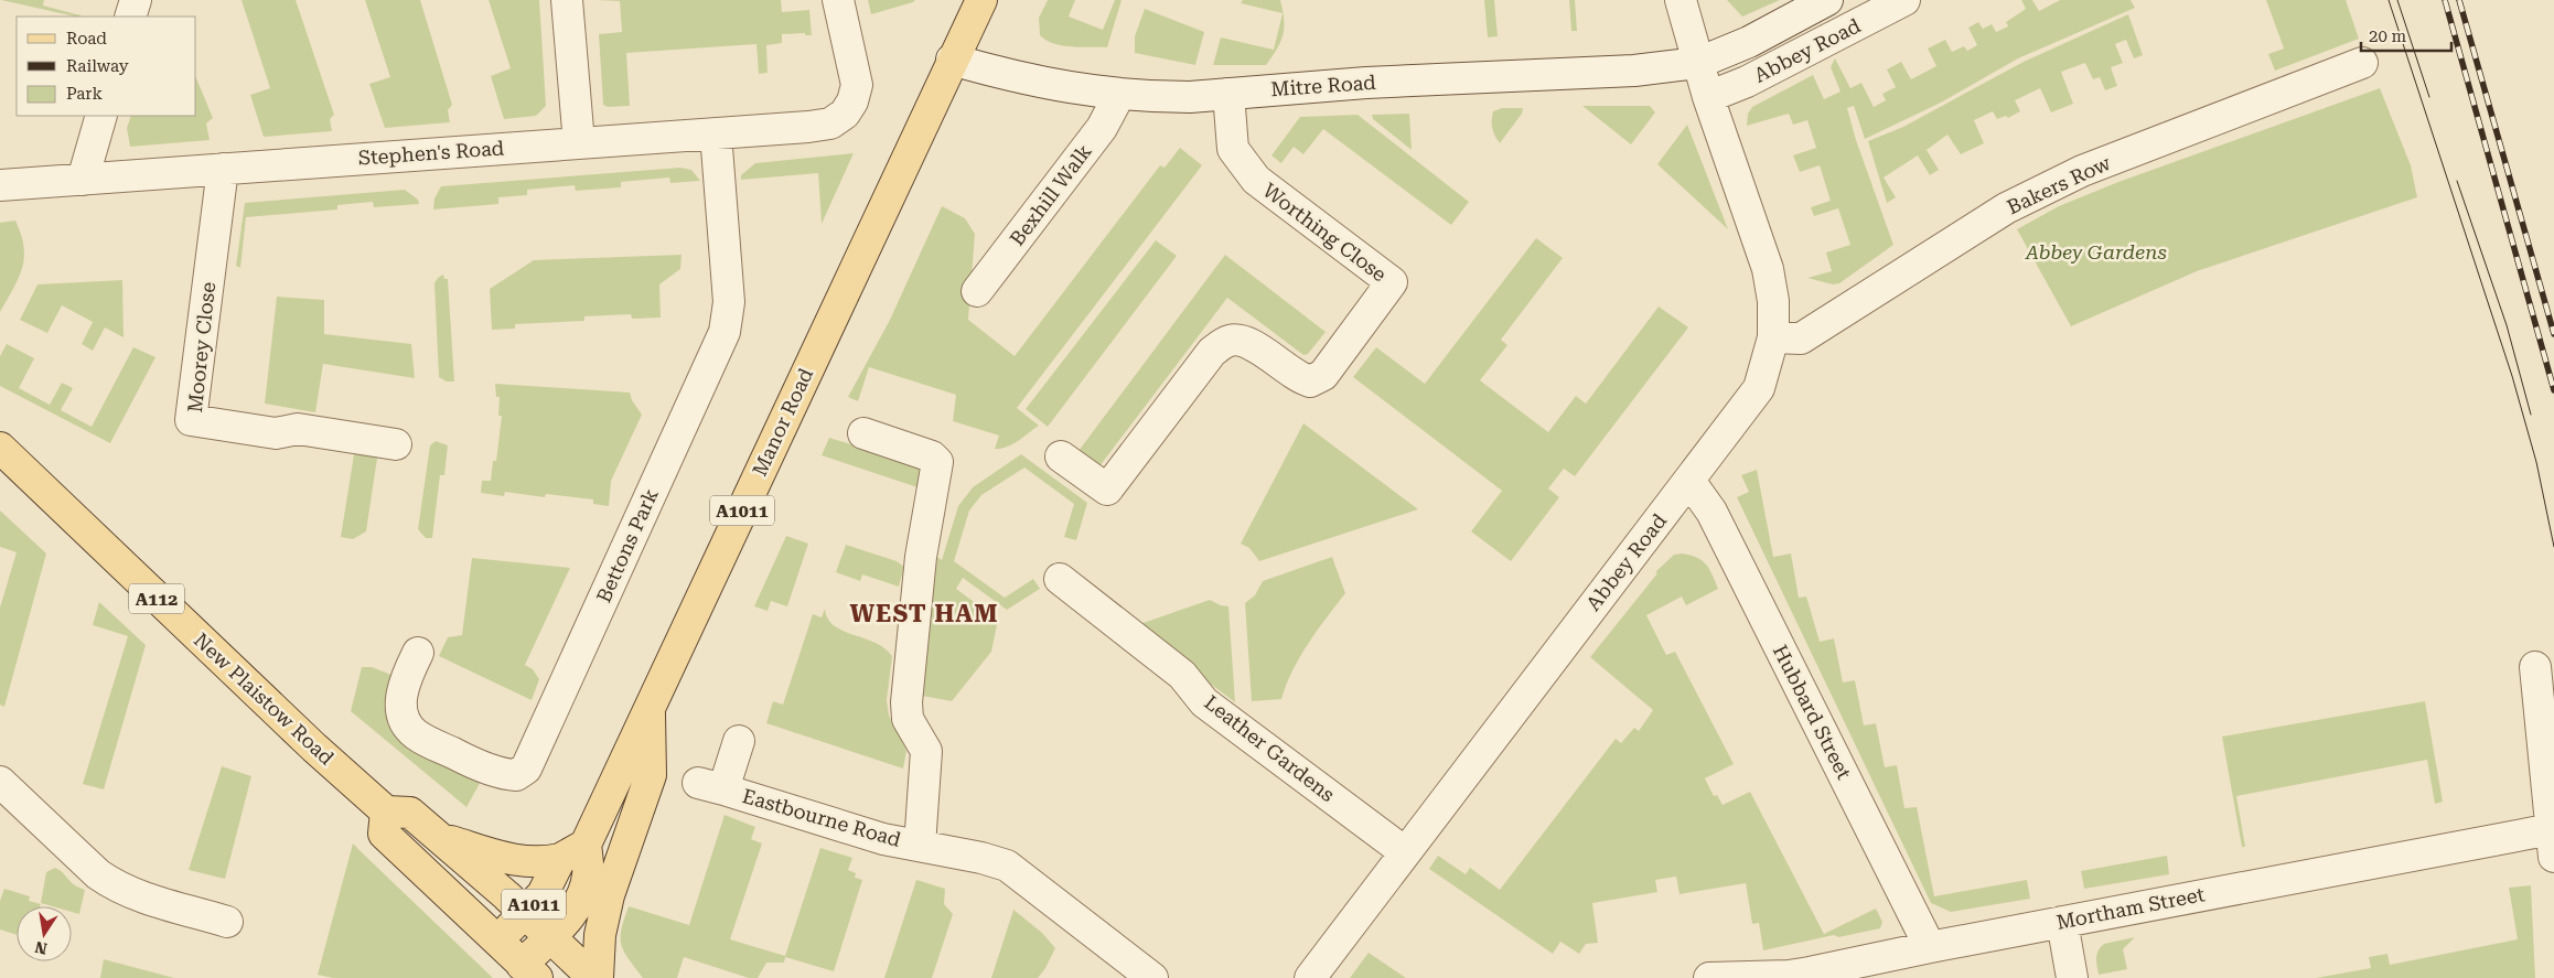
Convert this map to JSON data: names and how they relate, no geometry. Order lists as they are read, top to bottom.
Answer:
{
  "streets": {
    "main road": [
      "Manor Road",
      "A1011",
      "A112",
      "New Plaistow Road"
    ],
    "street": [
      "Abbey Road",
      "Mitre Road",
      "Stephen's Road",
      "Bakers Row",
      "Bexhill Walk",
      "Worthing Close",
      "Moorey Close",
      "Bettons Park",
      "Hubbard Street",
      "Leather Gardens",
      "Eastbourne Road",
      "Mortham Street"
    ]
  },
  "crossings": [
    ["Abbey Road", "Mitre Road"],
    ["Abbey Road", "Bakers Row"],
    ["Abbey Road", "Hubbard Street"],
    ["Abbey Road", "Leather Gardens"],
    ["Mitre Road", "Bexhill Walk"],
    ["Mitre Road", "Worthing Close"],
    ["Mitre Road", "Manor Road"],
    ["Stephen's Road", "Moorey Close"],
    ["Stephen's Road", "Bettons Park"],
    ["Manor Road", "A1011"],
    ["Hubbard Street", "Mortham Street"]
  ],
  "districts": ["WEST HAM"],
  "parks": ["Abbey Gardens"],
  "legend": ["Road", "Railway", "Park"],
  "scale_bar": "20 m",
  "north": "bottom"
}
